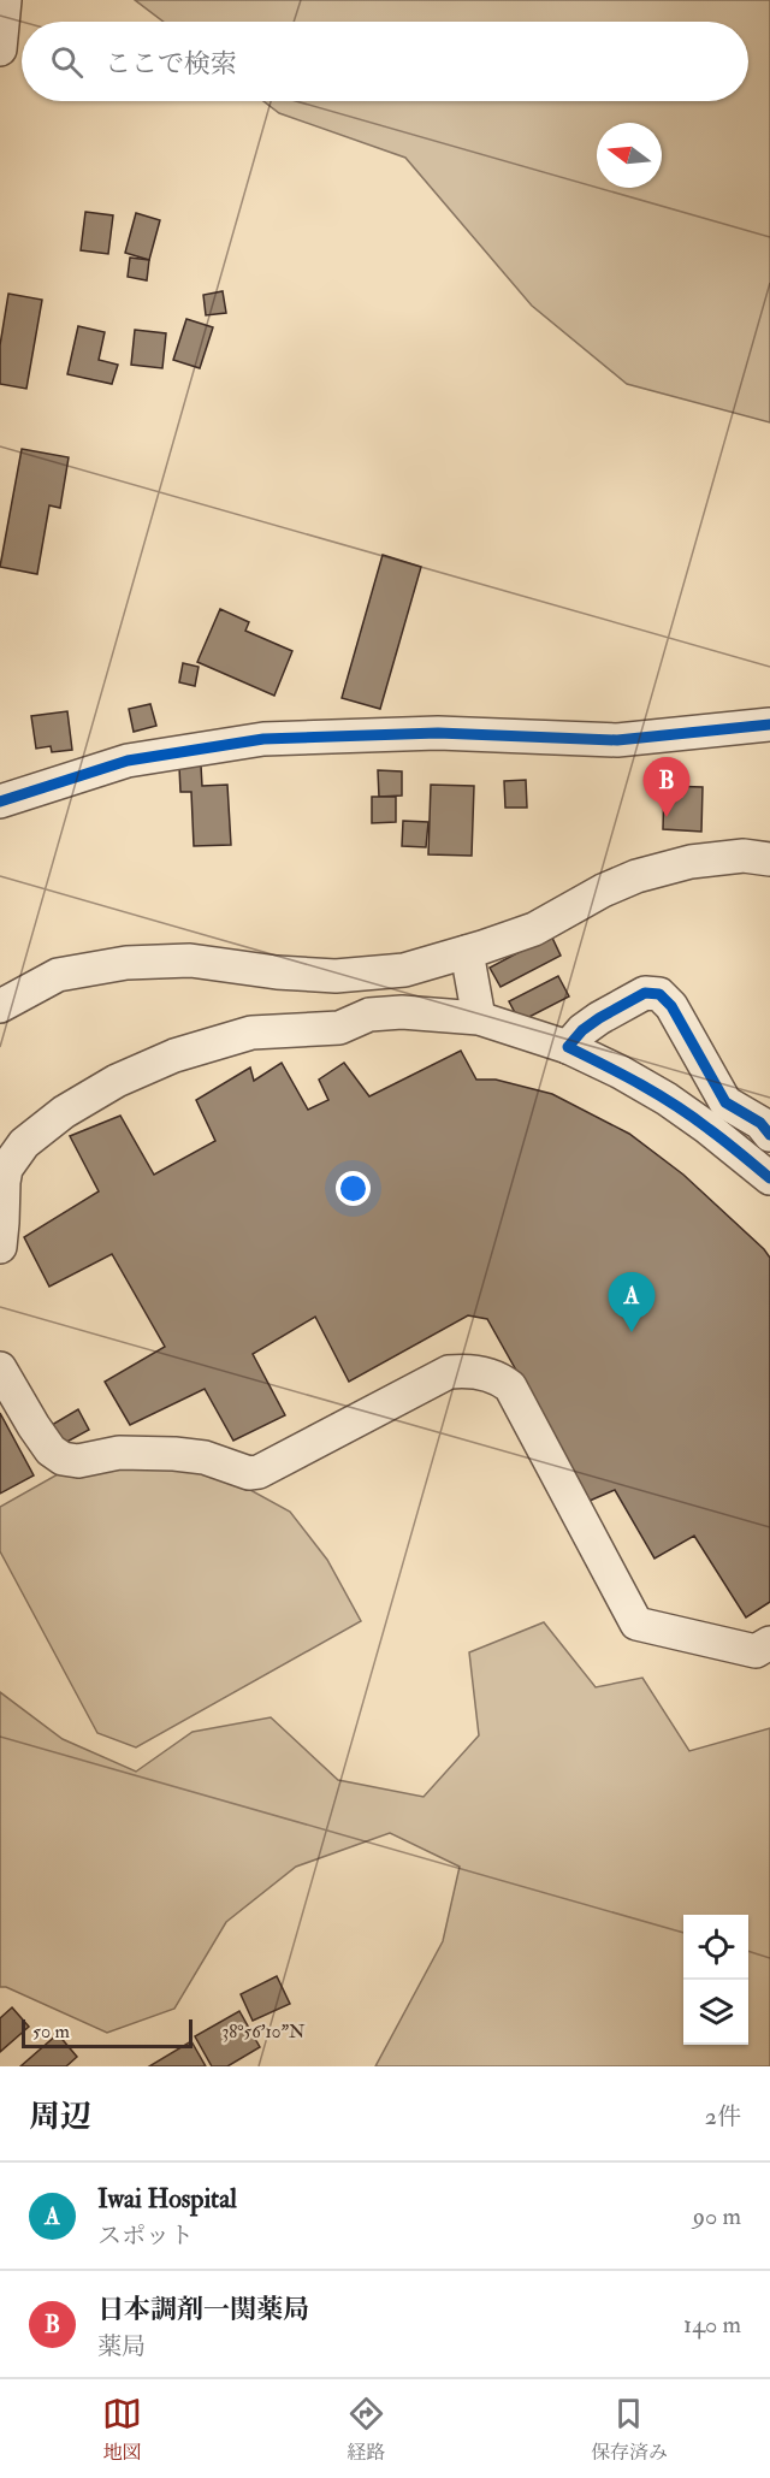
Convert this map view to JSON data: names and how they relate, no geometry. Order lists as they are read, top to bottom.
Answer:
{
  "scale_bar": "50 m",
  "north": "left",
  "page": {
    "search": "ここで検索",
    "pins": ["B", "A"],
    "scale": "50 m",
    "heading": ["周辺", "2件"],
    "list": [
      {
        "mark": "A",
        "name": "Iwai Hospital",
        "note": "スポット",
        "value": "90 m"
      },
      {
        "mark": "B",
        "name": "日本調剤一関薬局",
        "note": "薬局",
        "value": "140 m"
      }
    ],
    "nav": ["地図", "経路", "保存済み"]
  },
  "coordinates": ["38°56'10\"N"]
}
